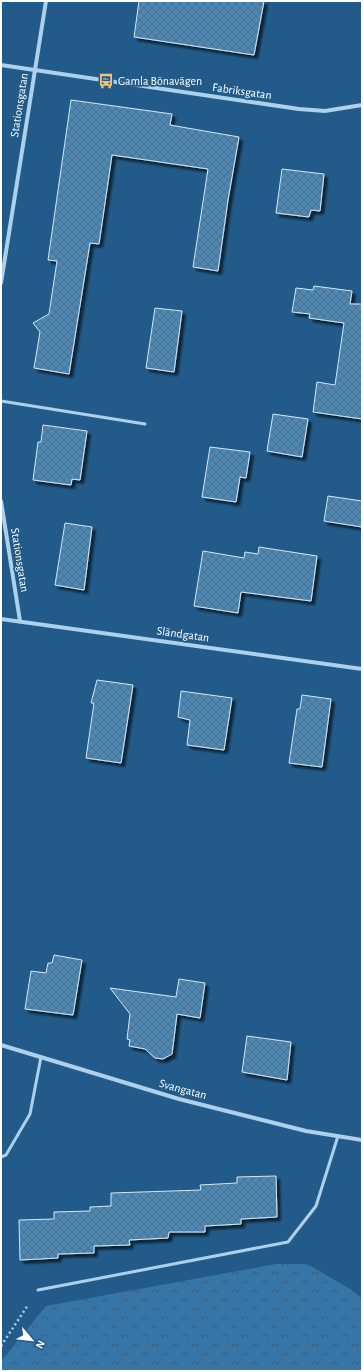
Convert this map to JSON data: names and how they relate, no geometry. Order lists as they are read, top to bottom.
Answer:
{
  "streets": {
    "street": [
      "Fabriksgatan",
      "Stationsgatan",
      "Sländgatan",
      "Svangatan"
    ]
  },
  "crossings": [
    ["Fabriksgatan", "Stationsgatan"],
    ["Stationsgatan", "Sländgatan"]
  ],
  "places": {
    "bus stop": ["Gamla Bönavägen"]
  },
  "north": "bottom right"
}
